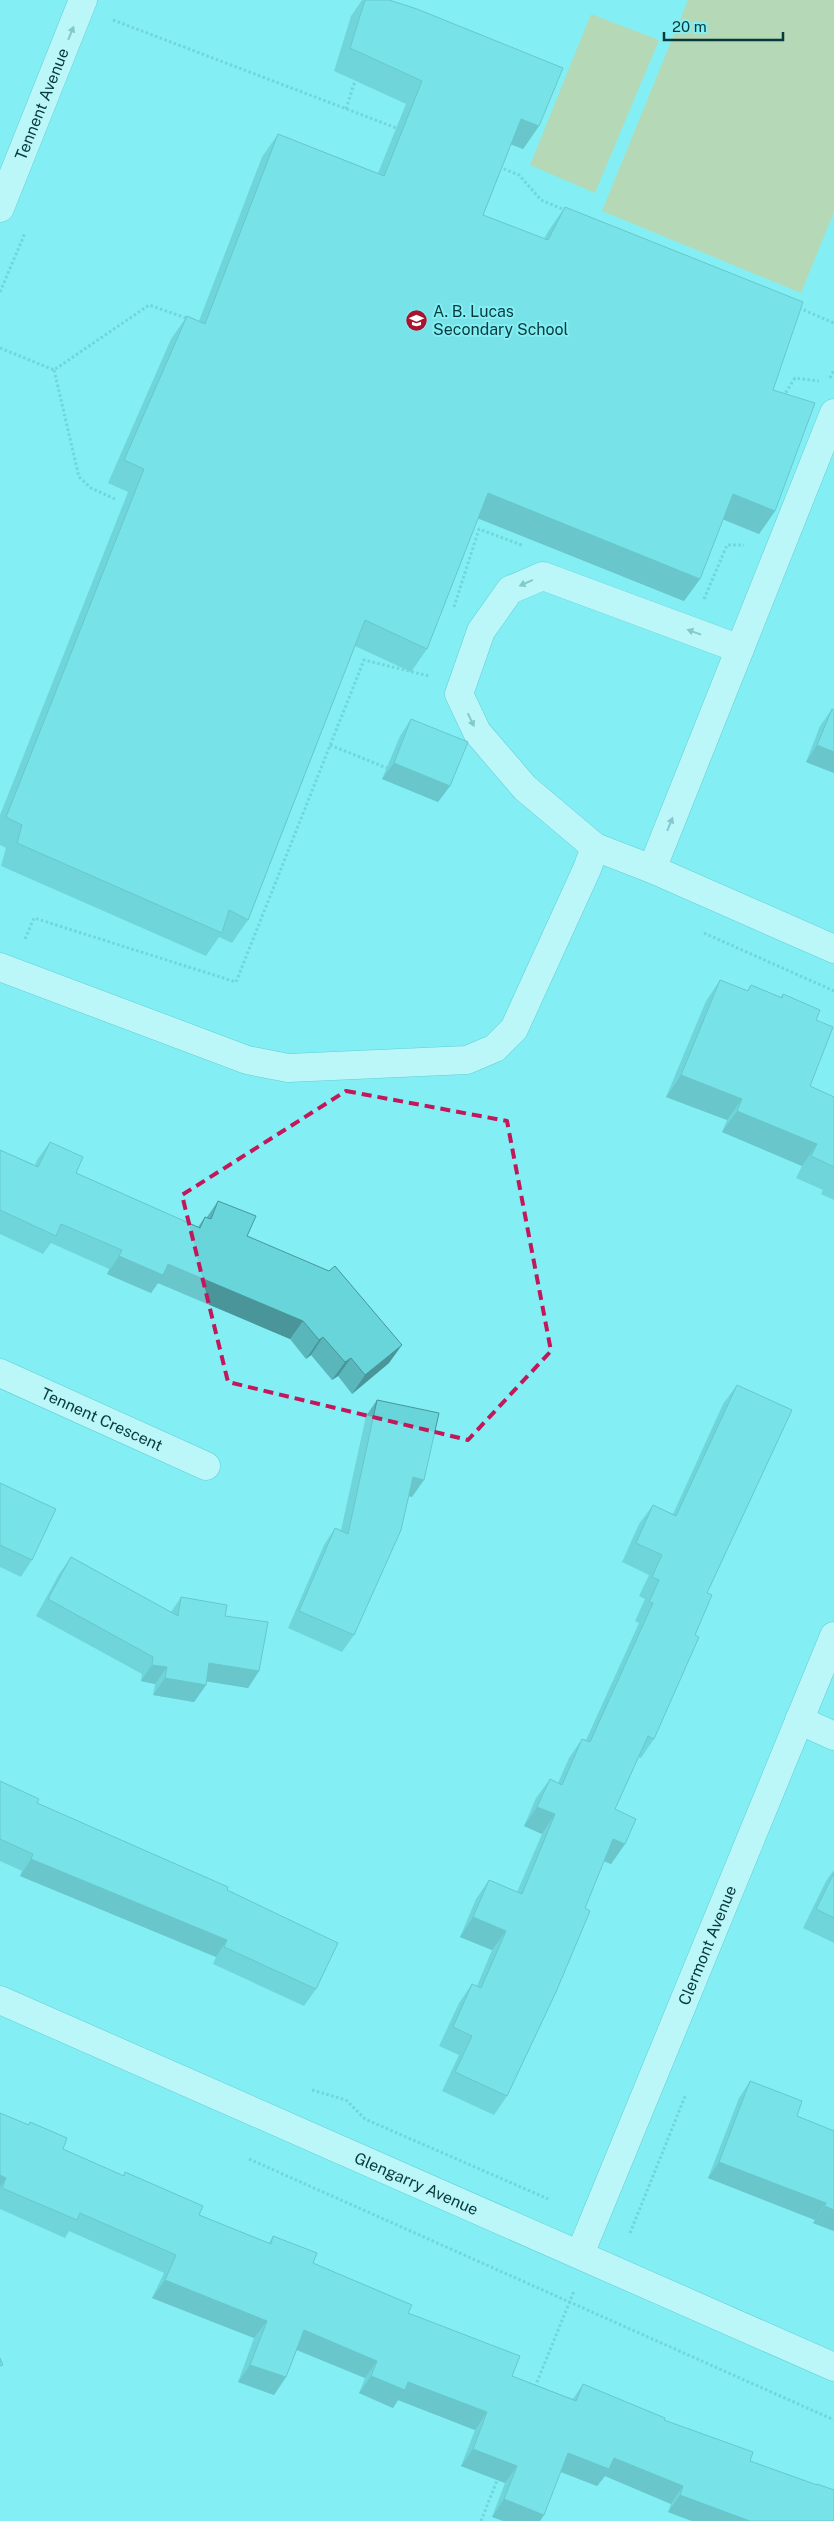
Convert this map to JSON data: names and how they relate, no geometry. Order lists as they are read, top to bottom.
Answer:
{
  "streets": {
    "street": [
      "Tennent Avenue",
      "Tennent Crescent",
      "Clermont Avenue",
      "Glengarry Avenue"
    ]
  },
  "crossings": [
    ["Clermont Avenue", "Glengarry Avenue"]
  ],
  "one_way": ["Tennent Avenue"],
  "places": {
    "school or university": ["A. B. Lucas Secondary School"]
  },
  "scale_bar": "20 m"
}
